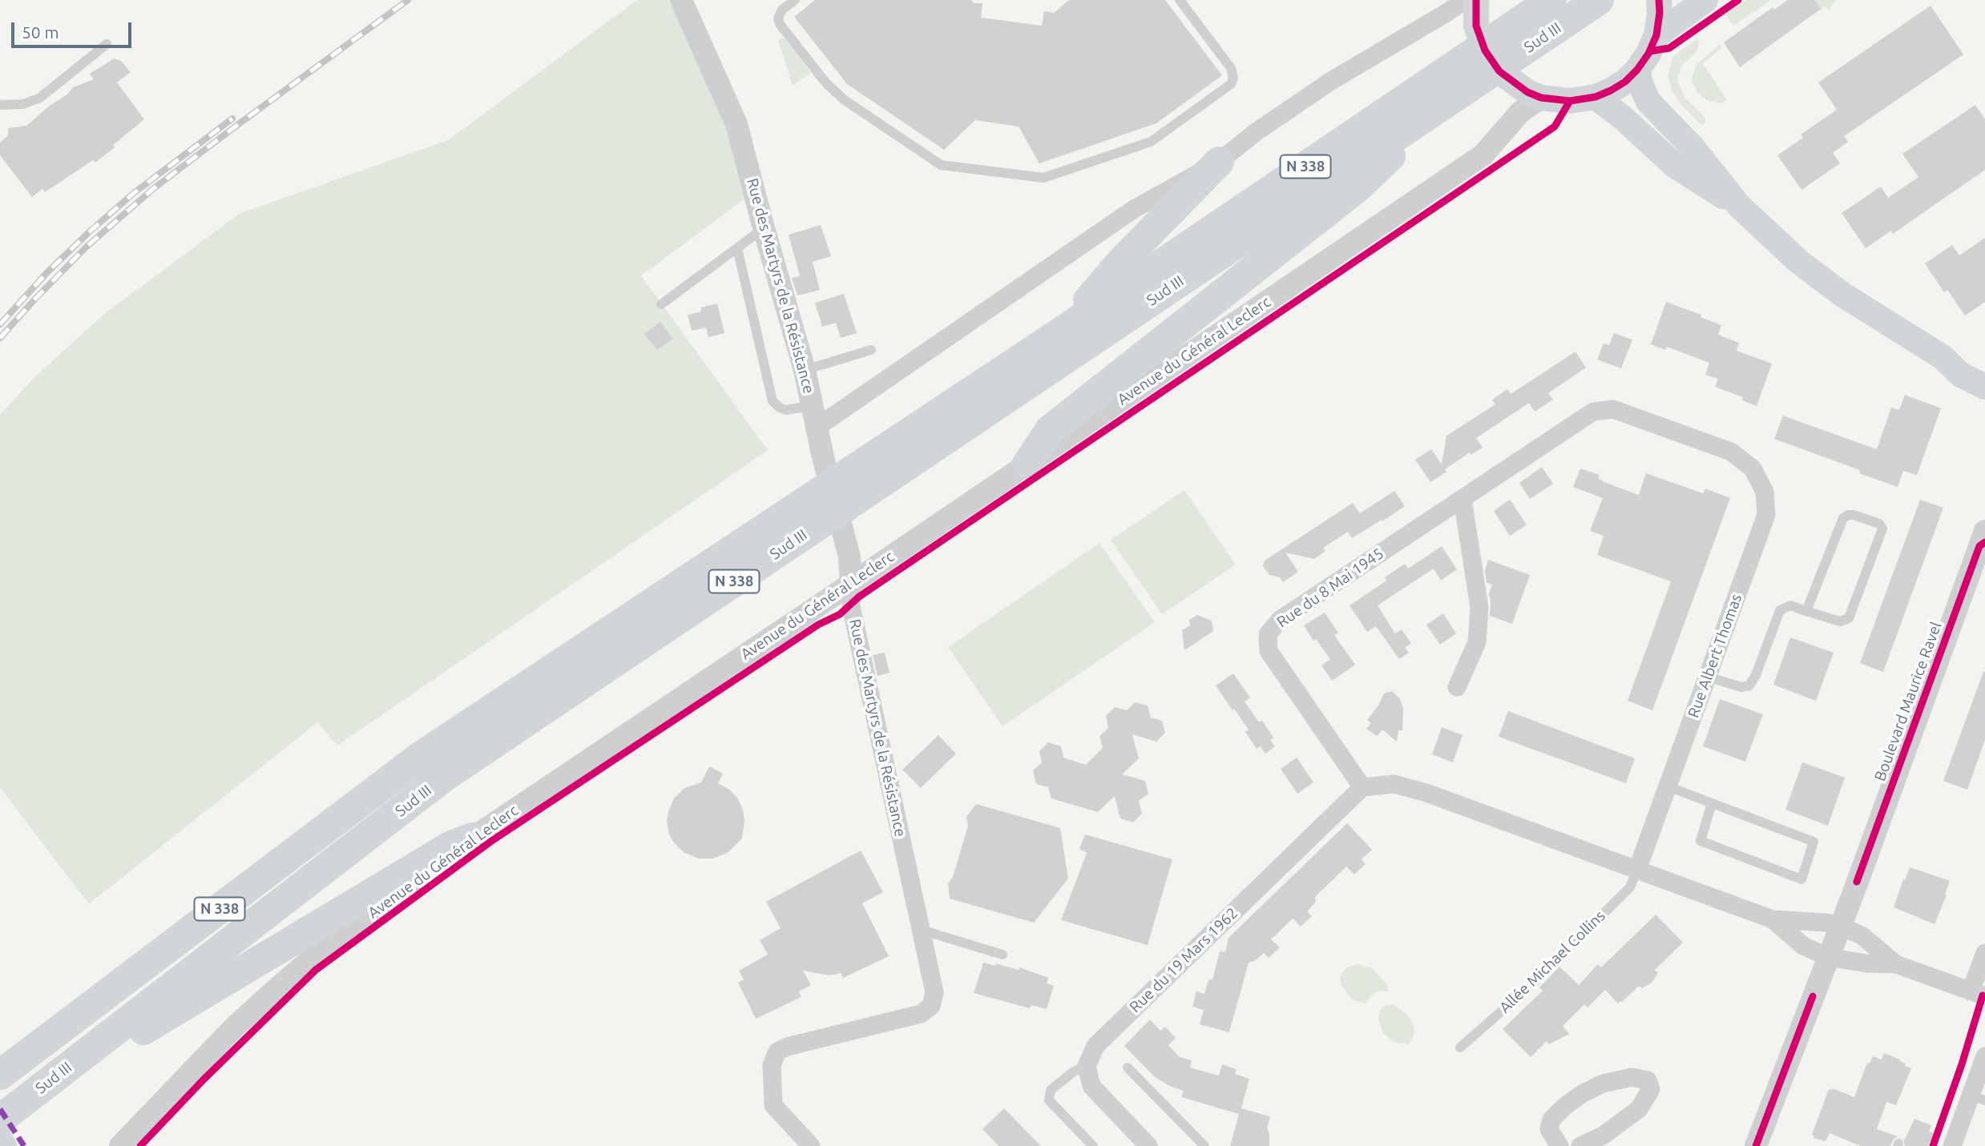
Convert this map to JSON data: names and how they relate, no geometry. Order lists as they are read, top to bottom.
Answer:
{
  "streets": {
    "highway": ["Sud III", "N 338"],
    "street": [
      "Rue des Martyrs de la Résistance",
      "Avenue du Général Leclerc",
      "Rue du 8 Mai 1945",
      "Rue Albert Thomas",
      "Boulevard Maurice Ravel",
      "Rue du 19 Mars 1962"
    ],
    "lane": ["Allée Michael Collins"]
  },
  "crossings": [
    ["Rue des Martyrs de la Résistance", "Avenue du Général Leclerc"],
    ["Rue du 8 Mai 1945", "Rue Albert Thomas"],
    ["Rue du 8 Mai 1945", "Rue du 19 Mars 1962"],
    ["Rue Albert Thomas", "Allée Michael Collins"]
  ],
  "scale_bar": "50 m"
}
